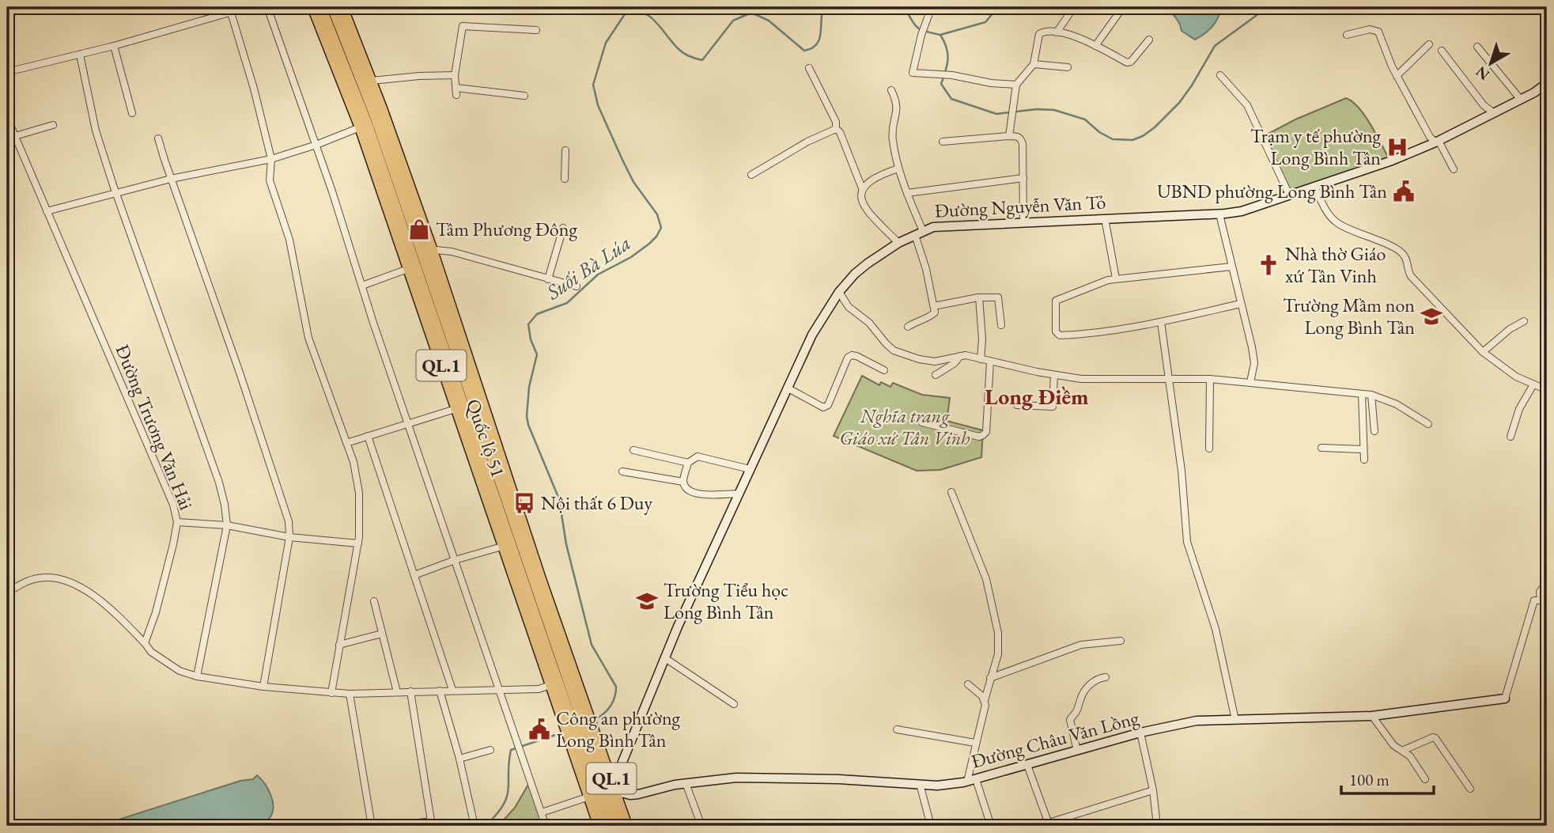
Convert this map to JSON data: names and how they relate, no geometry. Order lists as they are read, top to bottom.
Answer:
{
  "streets": {
    "highway": ["QL.1", "Quốc lộ 51"],
    "street": ["Đường Nguyễn Văn Tỏ", "Đường Trương Văn Hải", "Đường Châu Văn Lồng"]
  },
  "crossings": [
    ["Đường Nguyễn Văn Tỏ", "QL.1"],
    ["Đường Nguyễn Văn Tỏ", "Đường Châu Văn Lồng"],
    ["QL.1", "Quốc lộ 51"],
    ["QL.1", "Đường Châu Văn Lồng"]
  ],
  "districts": ["Long Điềm"],
  "water": ["Suối Bà Lúa"],
  "parks": ["Nghĩa trang Giáo xứ Tân Vinh"],
  "places": {
    "hospital": ["Trạm y tế phường Long Bình Tân"],
    "public building": ["UBND phường Long Bình Tân", "Công an phường Long Bình Tân"],
    "shop": ["Tâm Phương Đông"],
    "church": ["Nhà thờ Giáo xứ Tân Vinh"],
    "school or university": ["Trường Mầm non Long Bình Tân", "Trường Tiểu học Long Bình Tân"],
    "bus stop": ["Nội thất 6 Duy"]
  },
  "scale_bar": "100 m",
  "north": "bottom left"
}
